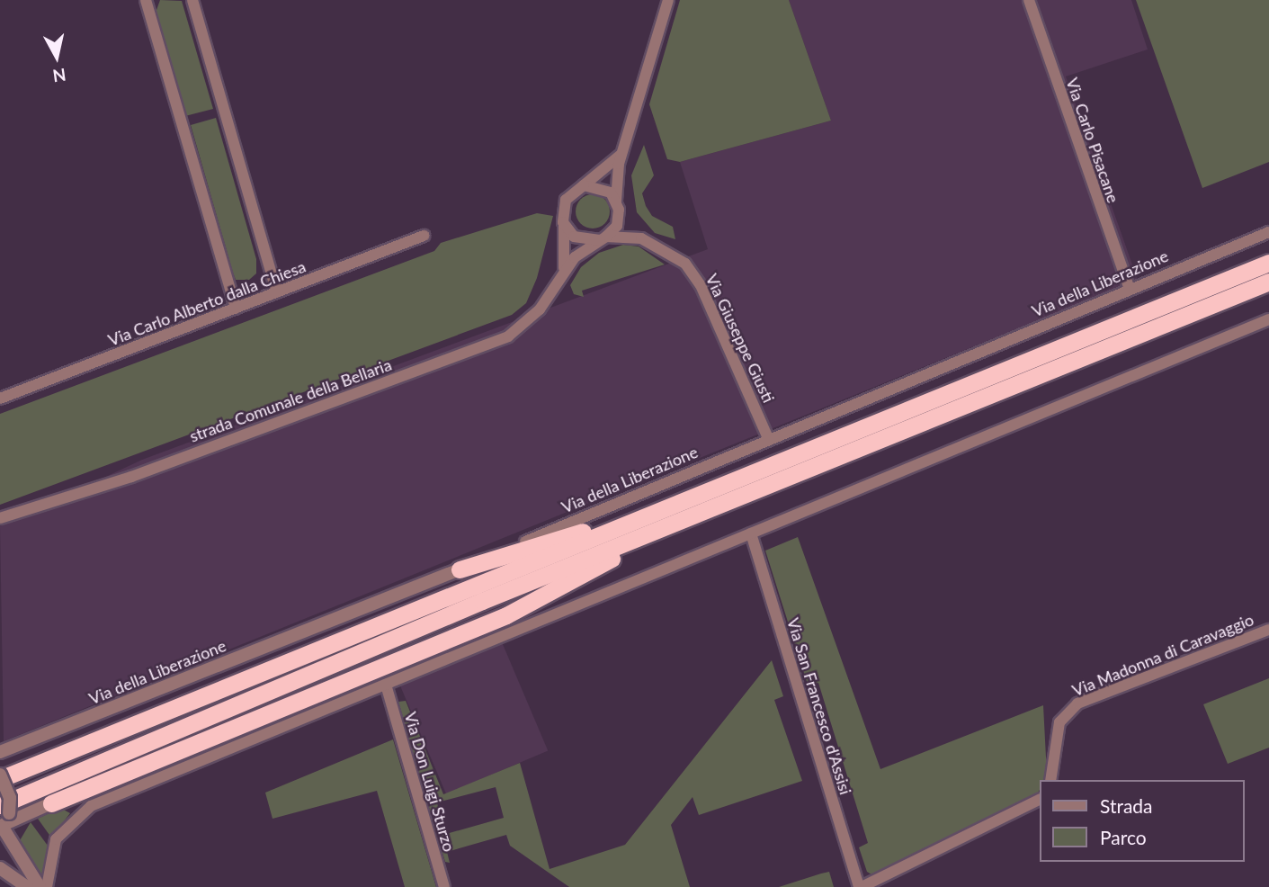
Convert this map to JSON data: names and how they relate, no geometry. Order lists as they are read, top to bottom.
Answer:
{
  "streets": {
    "street": [
      "Via Carlo Pisacane",
      "Via della Liberazione",
      "Via Carlo Alberto dalla Chiesa",
      "Via Giuseppe Giusti",
      "strada Comunale della Bellaria",
      "Via Madonna di Caravaggio",
      "Via San Francesco d'Assisi",
      "Via Don Luigi Sturzo"
    ]
  },
  "crossings": [
    ["Via Carlo Pisacane", "Via della Liberazione"],
    ["Via della Liberazione", "Via Giuseppe Giusti"],
    ["Via Giuseppe Giusti", "strada Comunale della Bellaria"]
  ],
  "legend": ["Strada", "Parco"],
  "north": "bottom"
}
